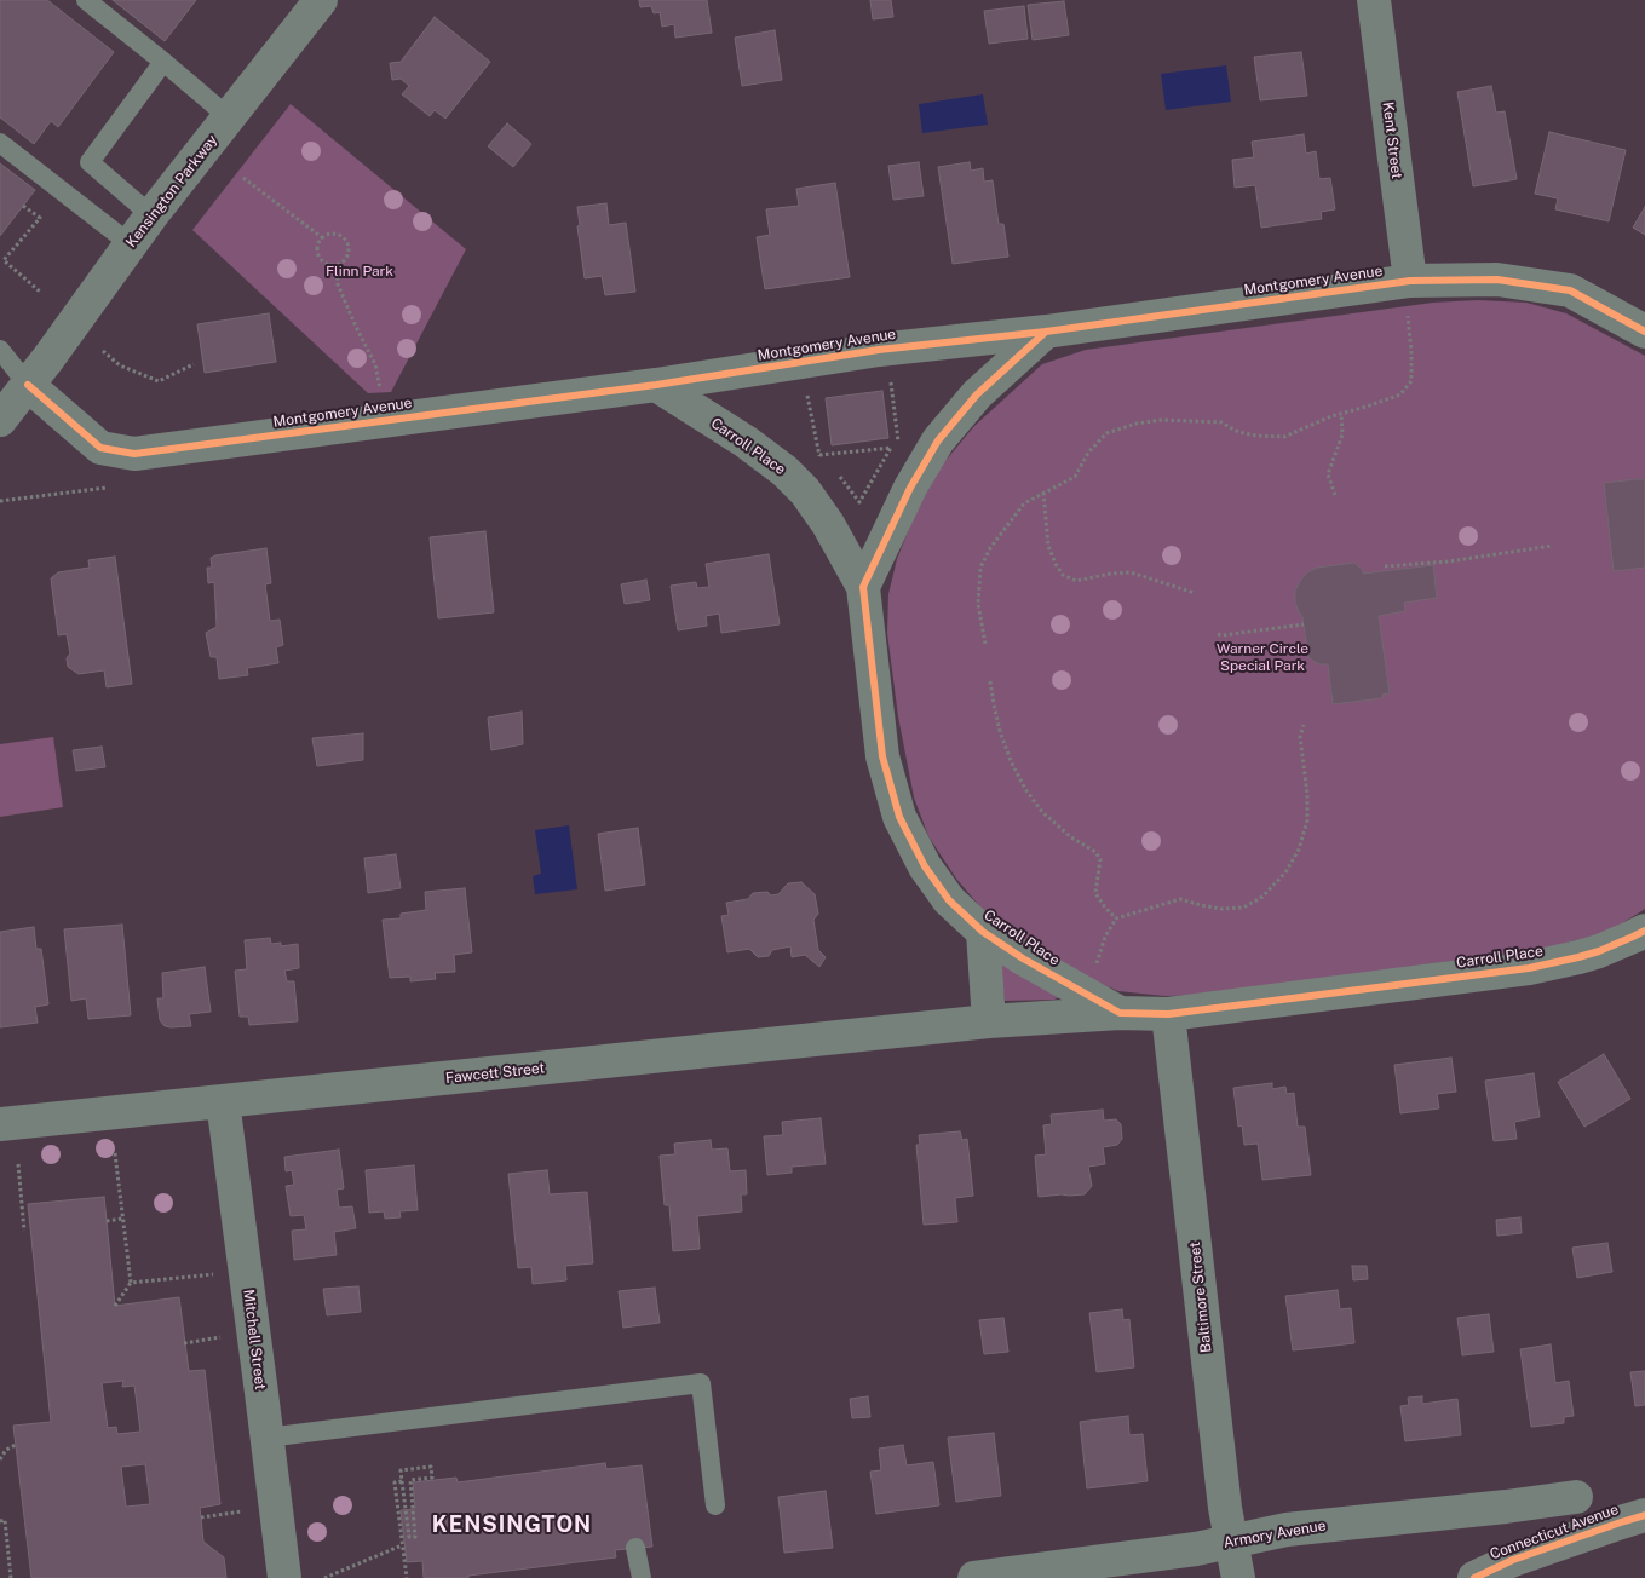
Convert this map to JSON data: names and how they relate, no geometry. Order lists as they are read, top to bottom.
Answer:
{
  "streets": {
    "main road": ["Connecticut Avenue"],
    "street": [
      "Kent Street",
      "Kensington Parkway",
      "Montgomery Avenue",
      "Carroll Place",
      "Fawcett Street",
      "Baltimore Street",
      "Mitchell Street",
      "Armory Avenue"
    ]
  },
  "crossings": [
    ["Kent Street", "Montgomery Avenue"],
    ["Kensington Parkway", "Montgomery Avenue"],
    ["Montgomery Avenue", "Carroll Place"],
    ["Carroll Place", "Fawcett Street"],
    ["Carroll Place", "Baltimore Street"],
    ["Fawcett Street", "Mitchell Street"],
    ["Baltimore Street", "Armory Avenue"]
  ],
  "districts": ["KENSINGTON"],
  "parks": ["Flinn Park", "Warner Circle Special Park"]
}
